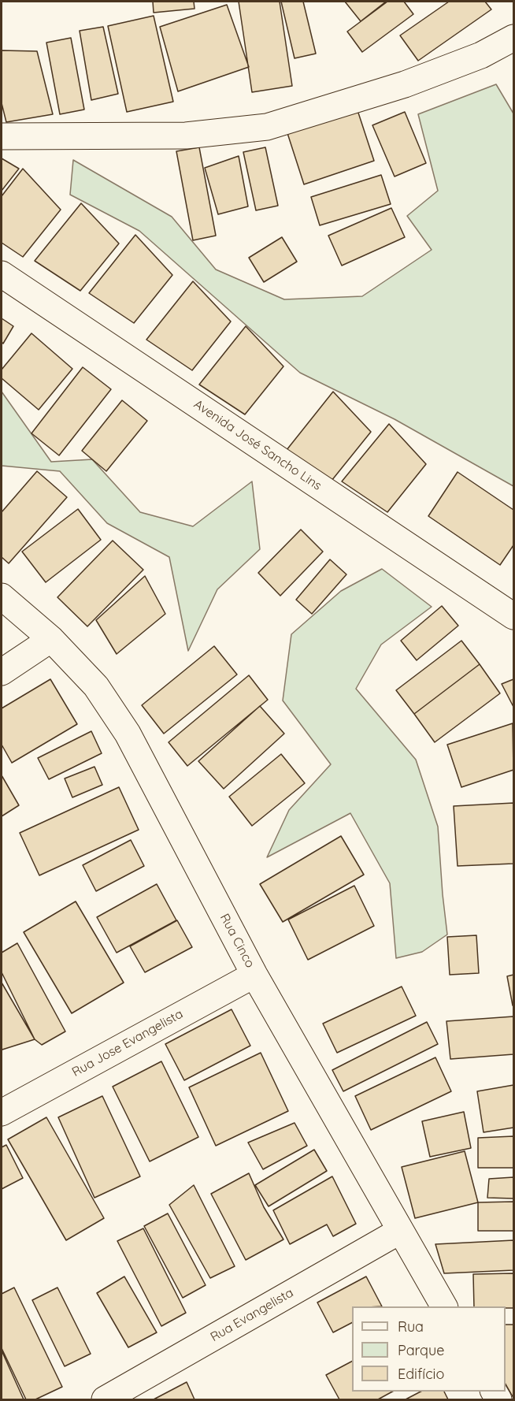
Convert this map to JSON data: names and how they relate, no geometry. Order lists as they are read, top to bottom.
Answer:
{
  "streets": {
    "street": [
      "Avenida José Sancho Lins",
      "Rua Cinco",
      "Rua Jose Evangelista",
      "Rua Evangelista"
    ]
  },
  "crossings": [
    ["Rua Cinco", "Rua Jose Evangelista"],
    ["Rua Cinco", "Rua Evangelista"]
  ],
  "legend": ["Rua", "Parque", "Edifício"]
}
